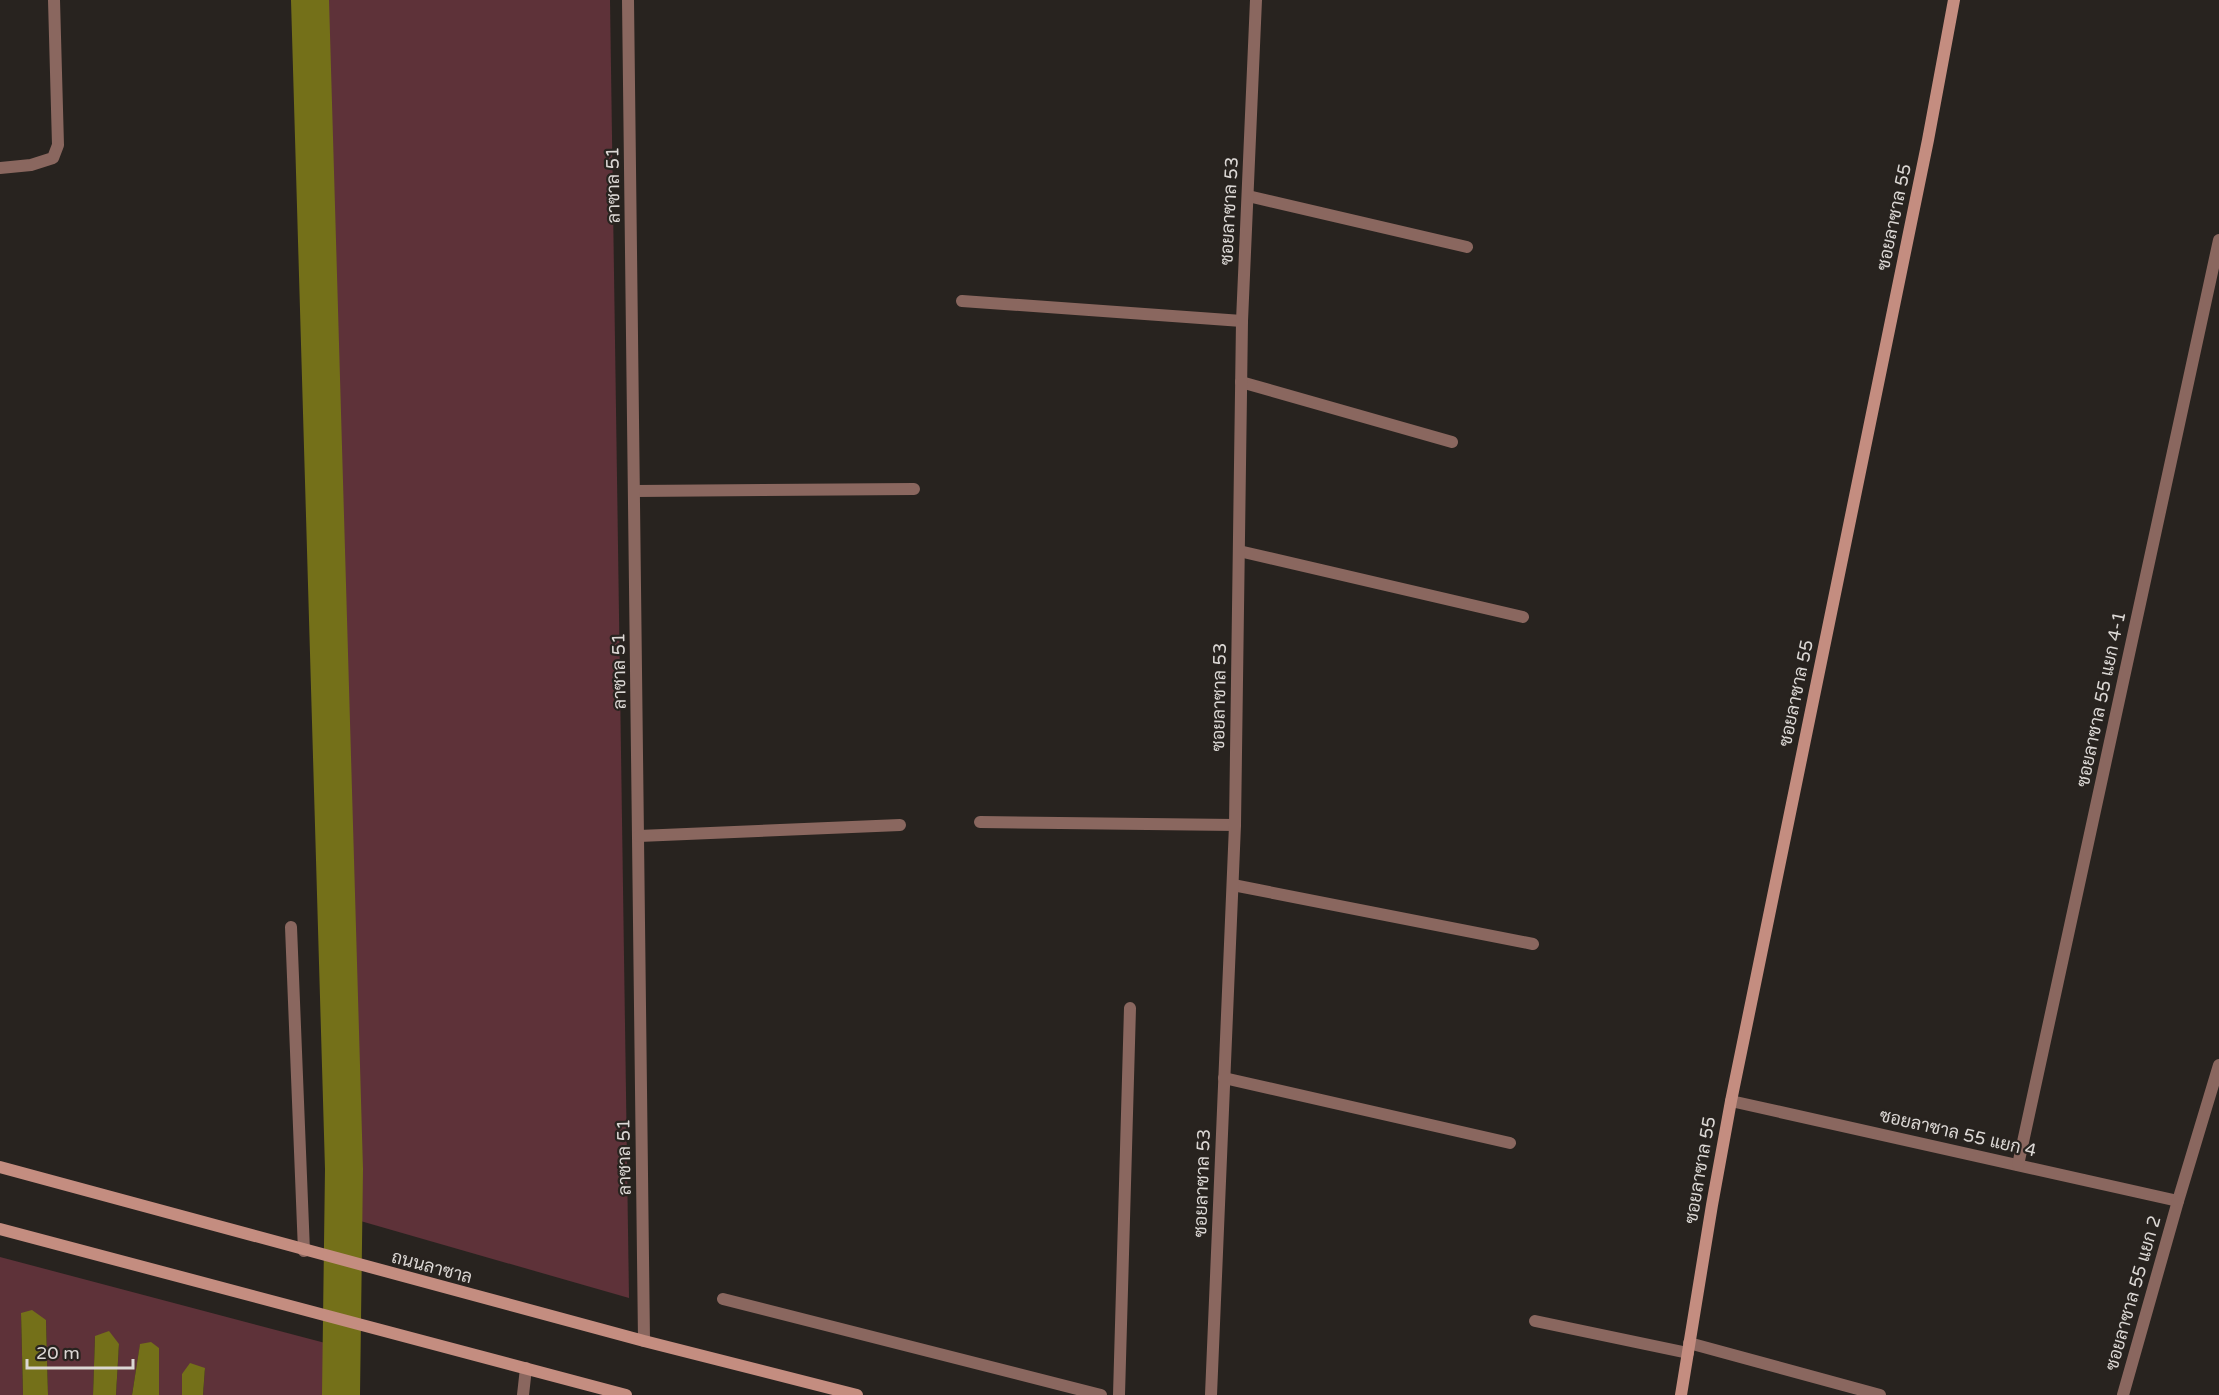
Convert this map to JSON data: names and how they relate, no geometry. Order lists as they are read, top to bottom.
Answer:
{
  "streets": {
    "street": [
      "ลาซาล 51",
      "ซอยลาซาล 53",
      "ซอยลาซาล 55",
      "ซอยลาซาล 55 แยก 4-1",
      "ซอยลาซาล 55 แยก 4",
      "ถนนลาซาล",
      "ซอยลาซาล 55 แยก 2"
    ]
  },
  "crossings": [
    ["ลาซาล 51", "ถนนลาซาล"],
    ["ซอยลาซาล 55", "ซอยลาซาล 55 แยก 4"],
    ["ซอยลาซาล 55 แยก 4-1", "ซอยลาซาล 55 แยก 4"],
    ["ซอยลาซาล 55 แยก 4", "ซอยลาซาล 55 แยก 2"]
  ],
  "scale_bar": "20 m"
}
